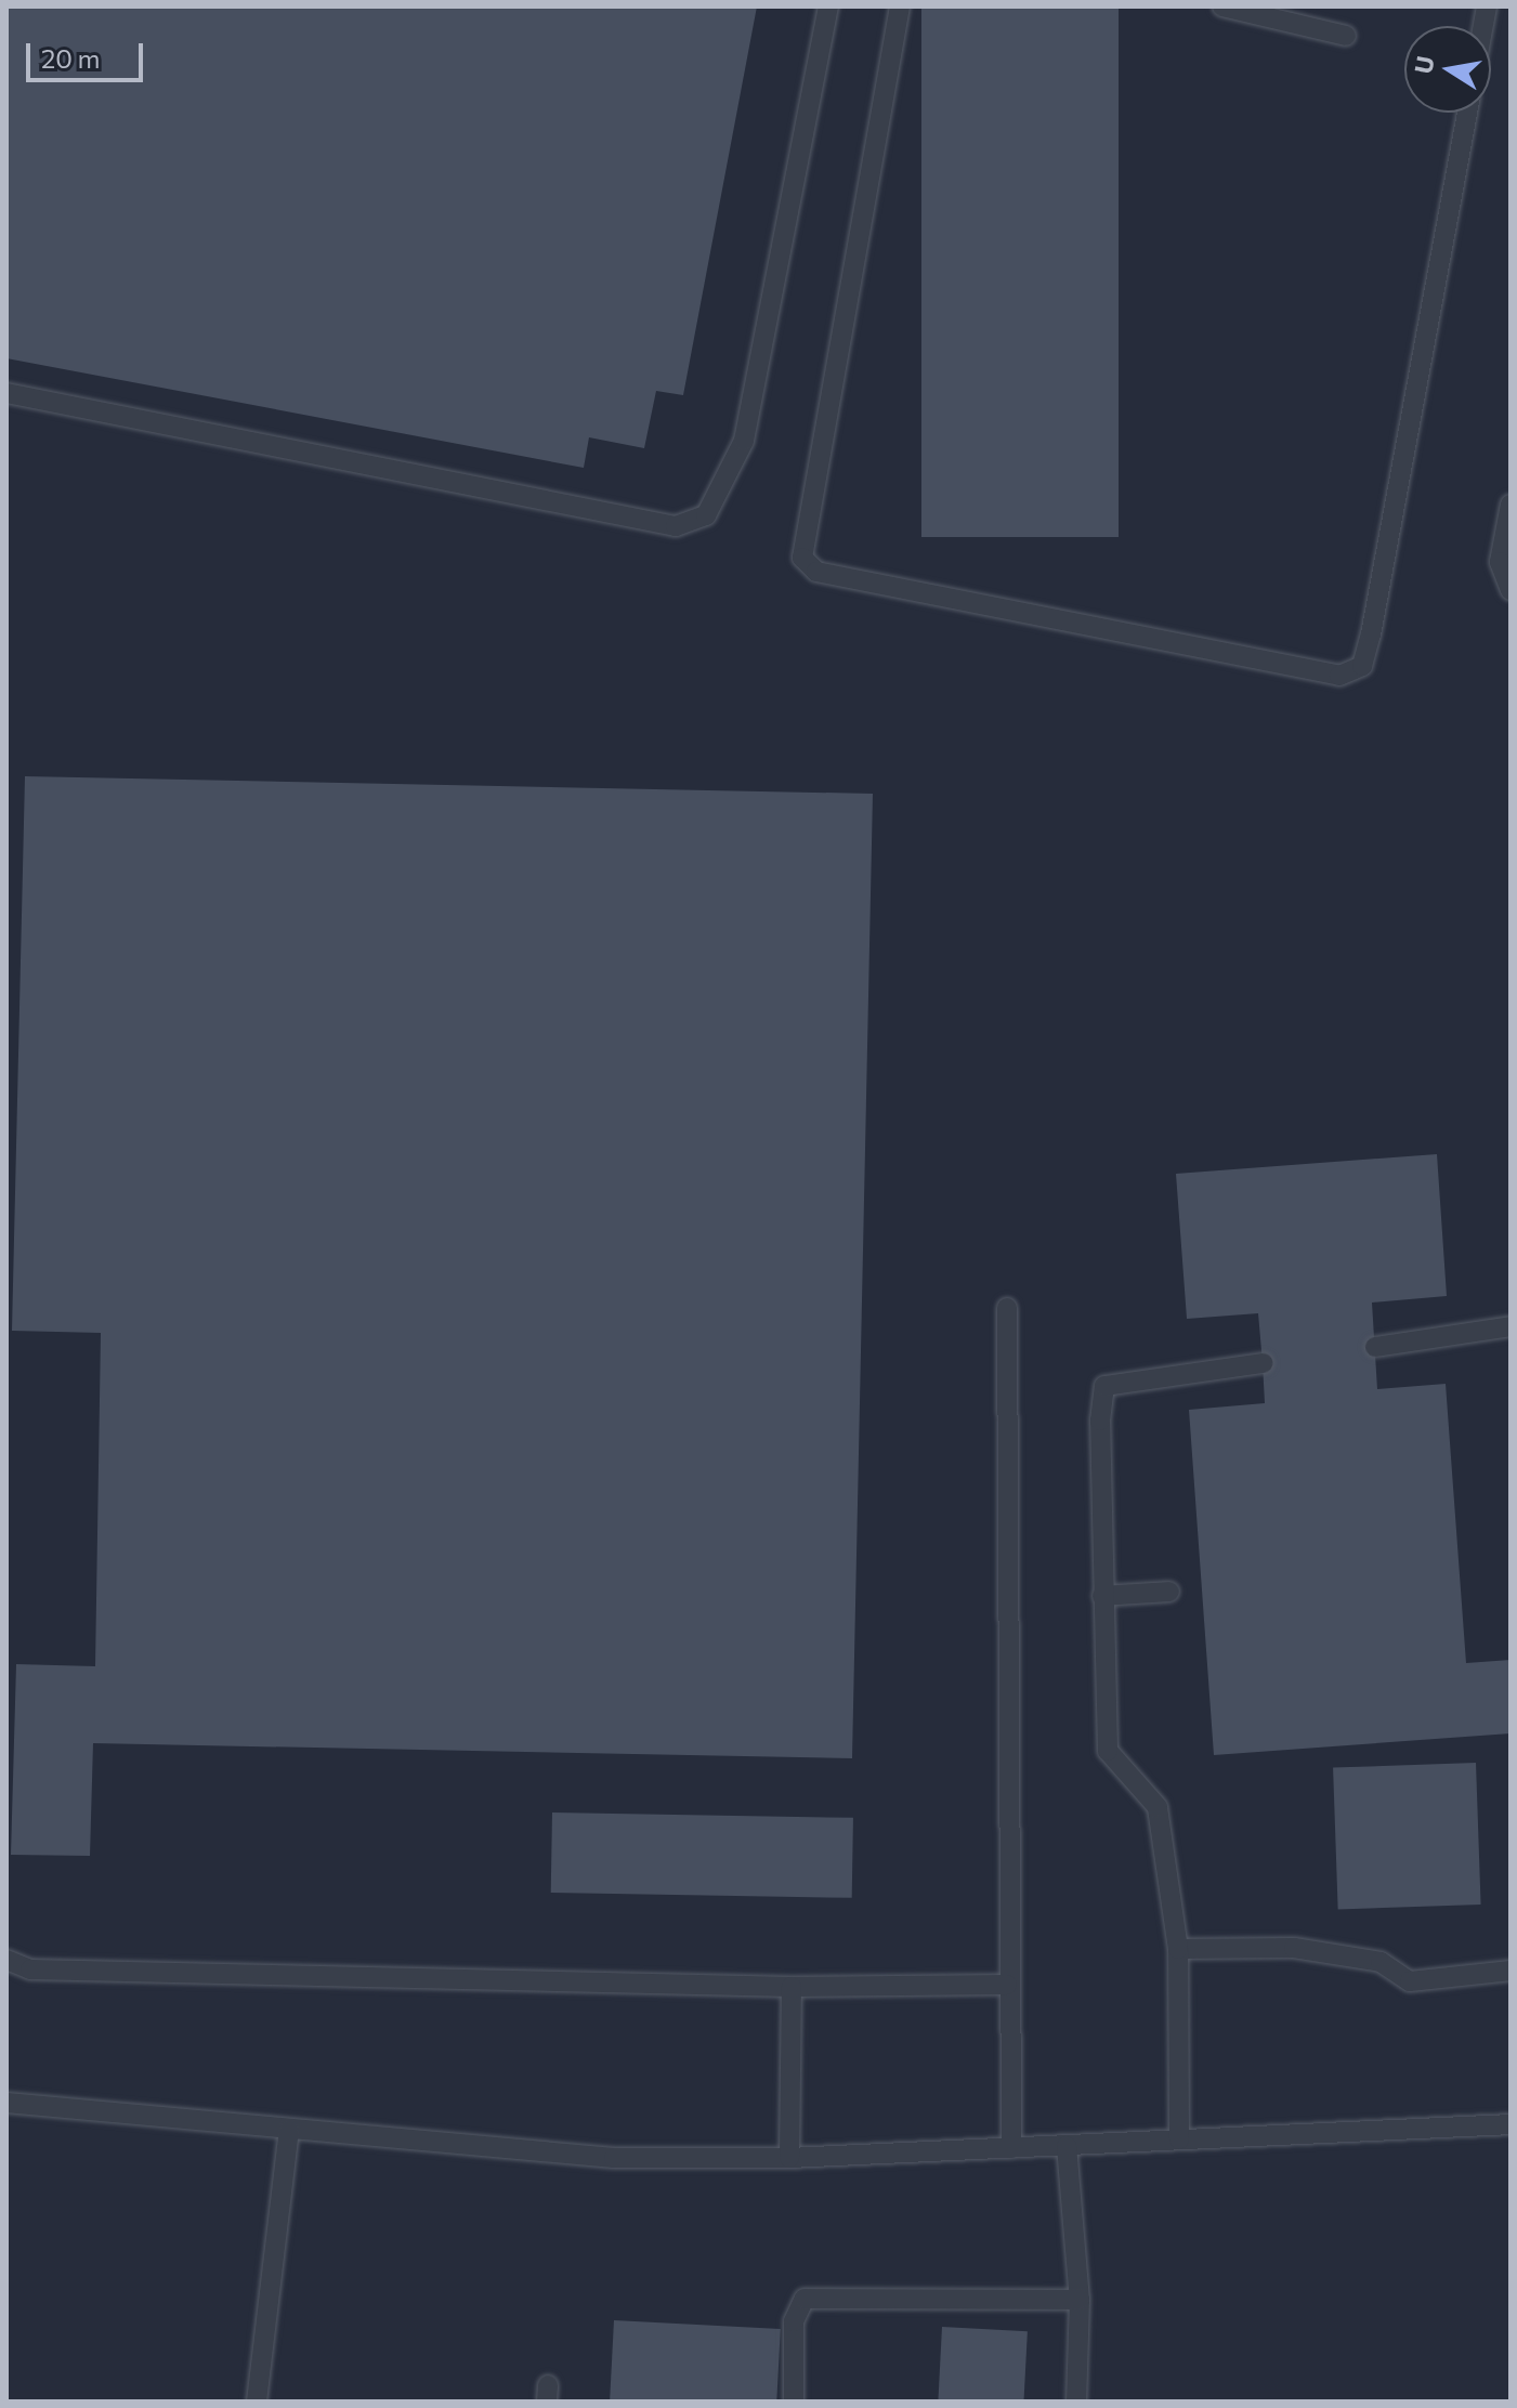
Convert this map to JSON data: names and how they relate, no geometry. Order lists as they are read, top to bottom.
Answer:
{
  "scale_bar": "20 m",
  "north": "left"
}
